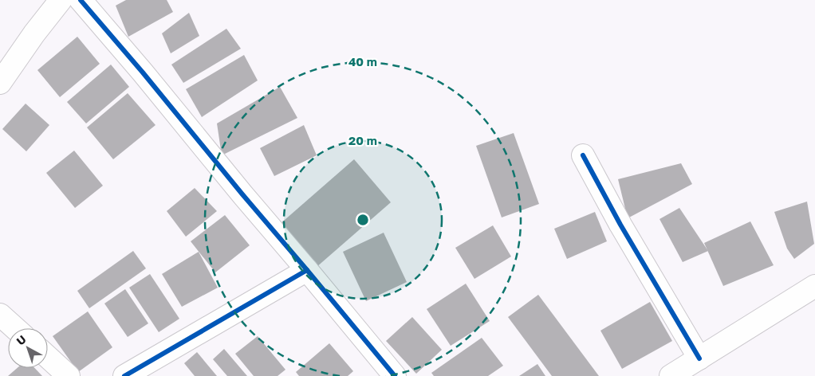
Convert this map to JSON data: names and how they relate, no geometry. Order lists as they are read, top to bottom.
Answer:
{
  "north": "top left",
  "rings": ["40 m", "20 m"]
}
